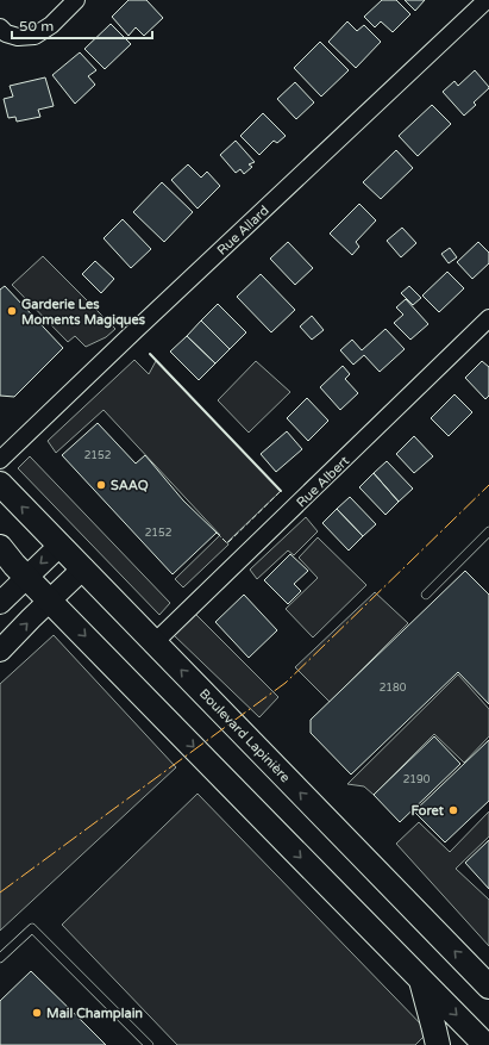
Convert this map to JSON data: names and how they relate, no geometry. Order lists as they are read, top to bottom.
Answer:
{
  "streets": {
    "main road": ["Boulevard Lapinière"],
    "street": ["Rue Allard", "Rue Albert"]
  },
  "crossings": [
    ["Rue Albert", "Boulevard Lapinière"]
  ],
  "places": [
    "Garderie Les Moments Magiques",
    "SAAQ",
    "Foret",
    "Mail Champlain"
  ],
  "house_numbers": [
    "2152",
    "2152",
    "2180",
    "2190"
  ],
  "scale_bar": "50 m"
}
